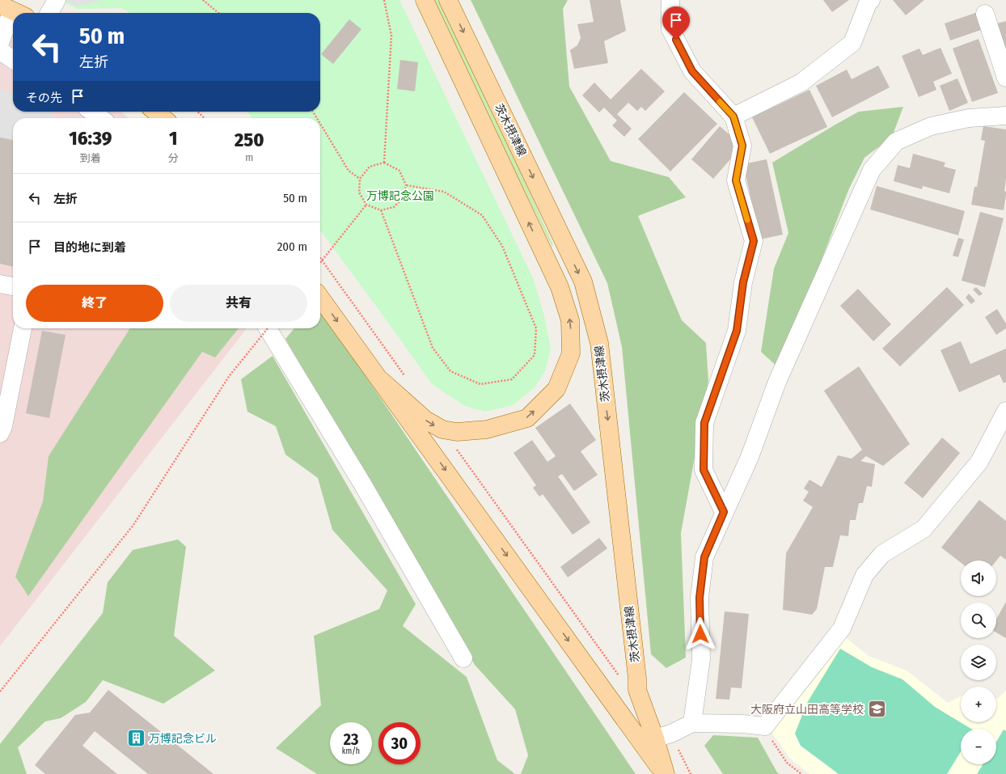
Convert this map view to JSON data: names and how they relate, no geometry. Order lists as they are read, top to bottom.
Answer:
{
  "streets": {
    "main road": ["茨木摂津線"]
  },
  "parks": ["万博記念公園"],
  "places": {
    "school or university": ["大阪府立山田高等学校"],
    "building": ["万博記念ビル"]
  },
  "page": {
    "turn": ["50 m", "左折"],
    "then": "その先",
    "eta": [
      "16:39",
      "到着",
      "1",
      "分",
      "250",
      "m"
    ],
    "list": [
      {
        "name": "左折",
        "value": "50 m"
      },
      {
        "name": "目的地に到着",
        "value": "200 m"
      }
    ],
    "buttons": ["終了", "共有"],
    "map_buttons": ["+", "−"],
    "speed": "23 km/h",
    "limit": "30"
  }
}
